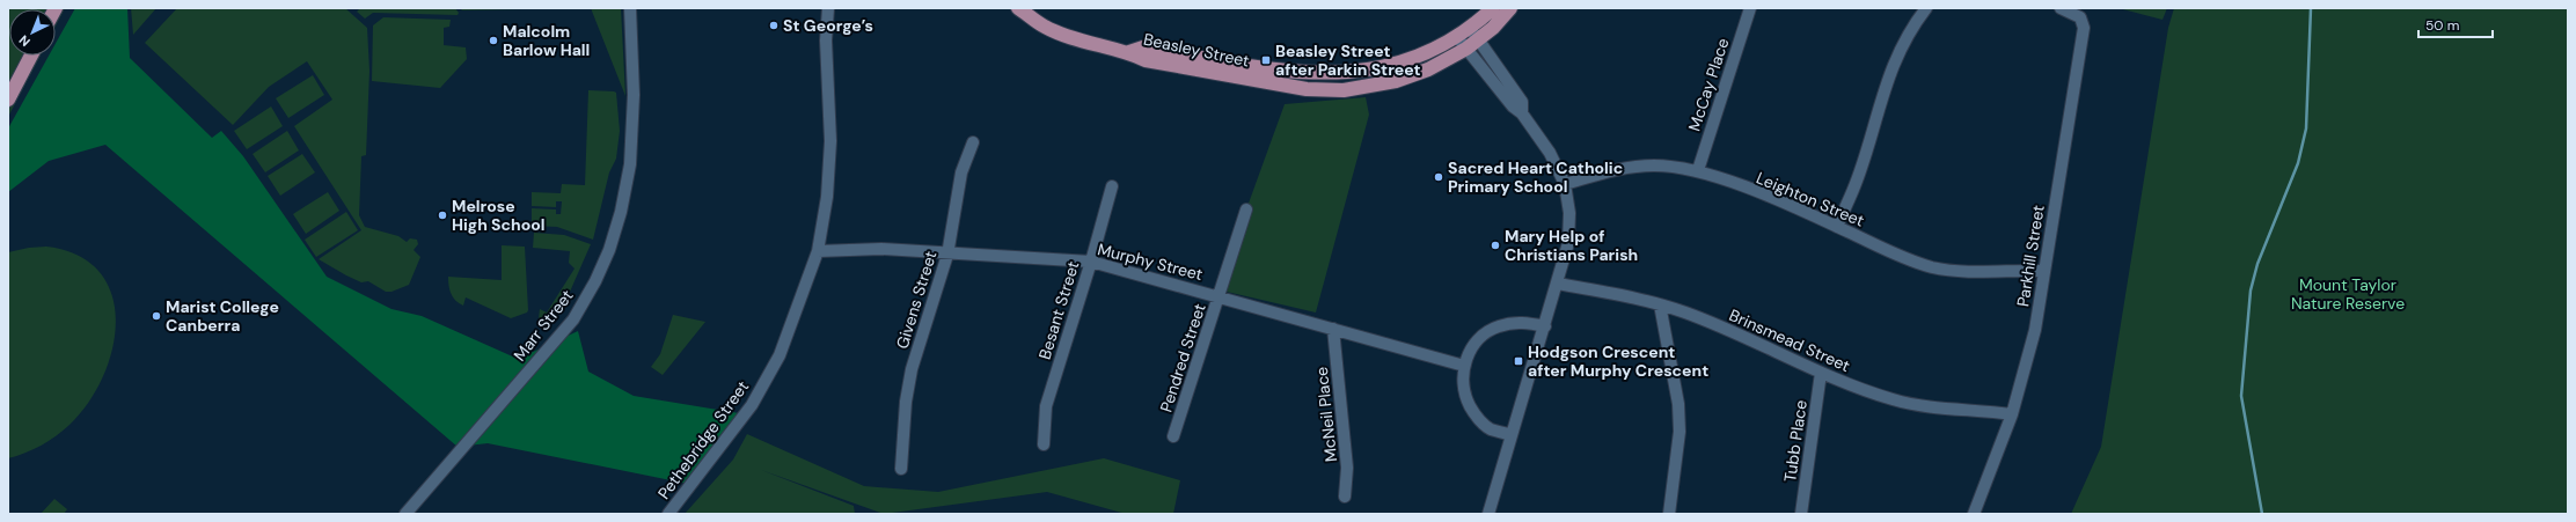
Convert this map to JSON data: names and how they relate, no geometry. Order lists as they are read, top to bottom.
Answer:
{
  "streets": {
    "main road": ["Beasley Street"],
    "street": [
      "McCay Place",
      "Leighton Street",
      "Parkhill Street",
      "Murphy Street",
      "Givens Street",
      "Besant Street",
      "Marr Street",
      "Brinsmead Street",
      "Pendred Street",
      "McNeil Place",
      "Pethebridge Street",
      "Tubb Place"
    ]
  },
  "crossings": [
    ["McCay Place", "Leighton Street"],
    ["Leighton Street", "Parkhill Street"],
    ["Parkhill Street", "Brinsmead Street"],
    ["Murphy Street", "Givens Street"],
    ["Murphy Street", "Besant Street"],
    ["Murphy Street", "Pendred Street"],
    ["Murphy Street", "McNeil Place"],
    ["Murphy Street", "Pethebridge Street"],
    ["Brinsmead Street", "Tubb Place"]
  ],
  "parks": ["Mount Taylor Nature Reserve"],
  "places": {
    "other": [
      "St George’s",
      "Malcolm Barlow Hall",
      "Sacred Heart Catholic Primary School",
      "Melrose High School",
      "Mary Help of Christians Parish",
      "Marist College Canberra"
    ],
    "transit": ["Beasley Street after Parkin Street", "Hodgson Crescent after Murphy Crescent"]
  },
  "scale_bar": "50 m",
  "north": "bottom left"
}
